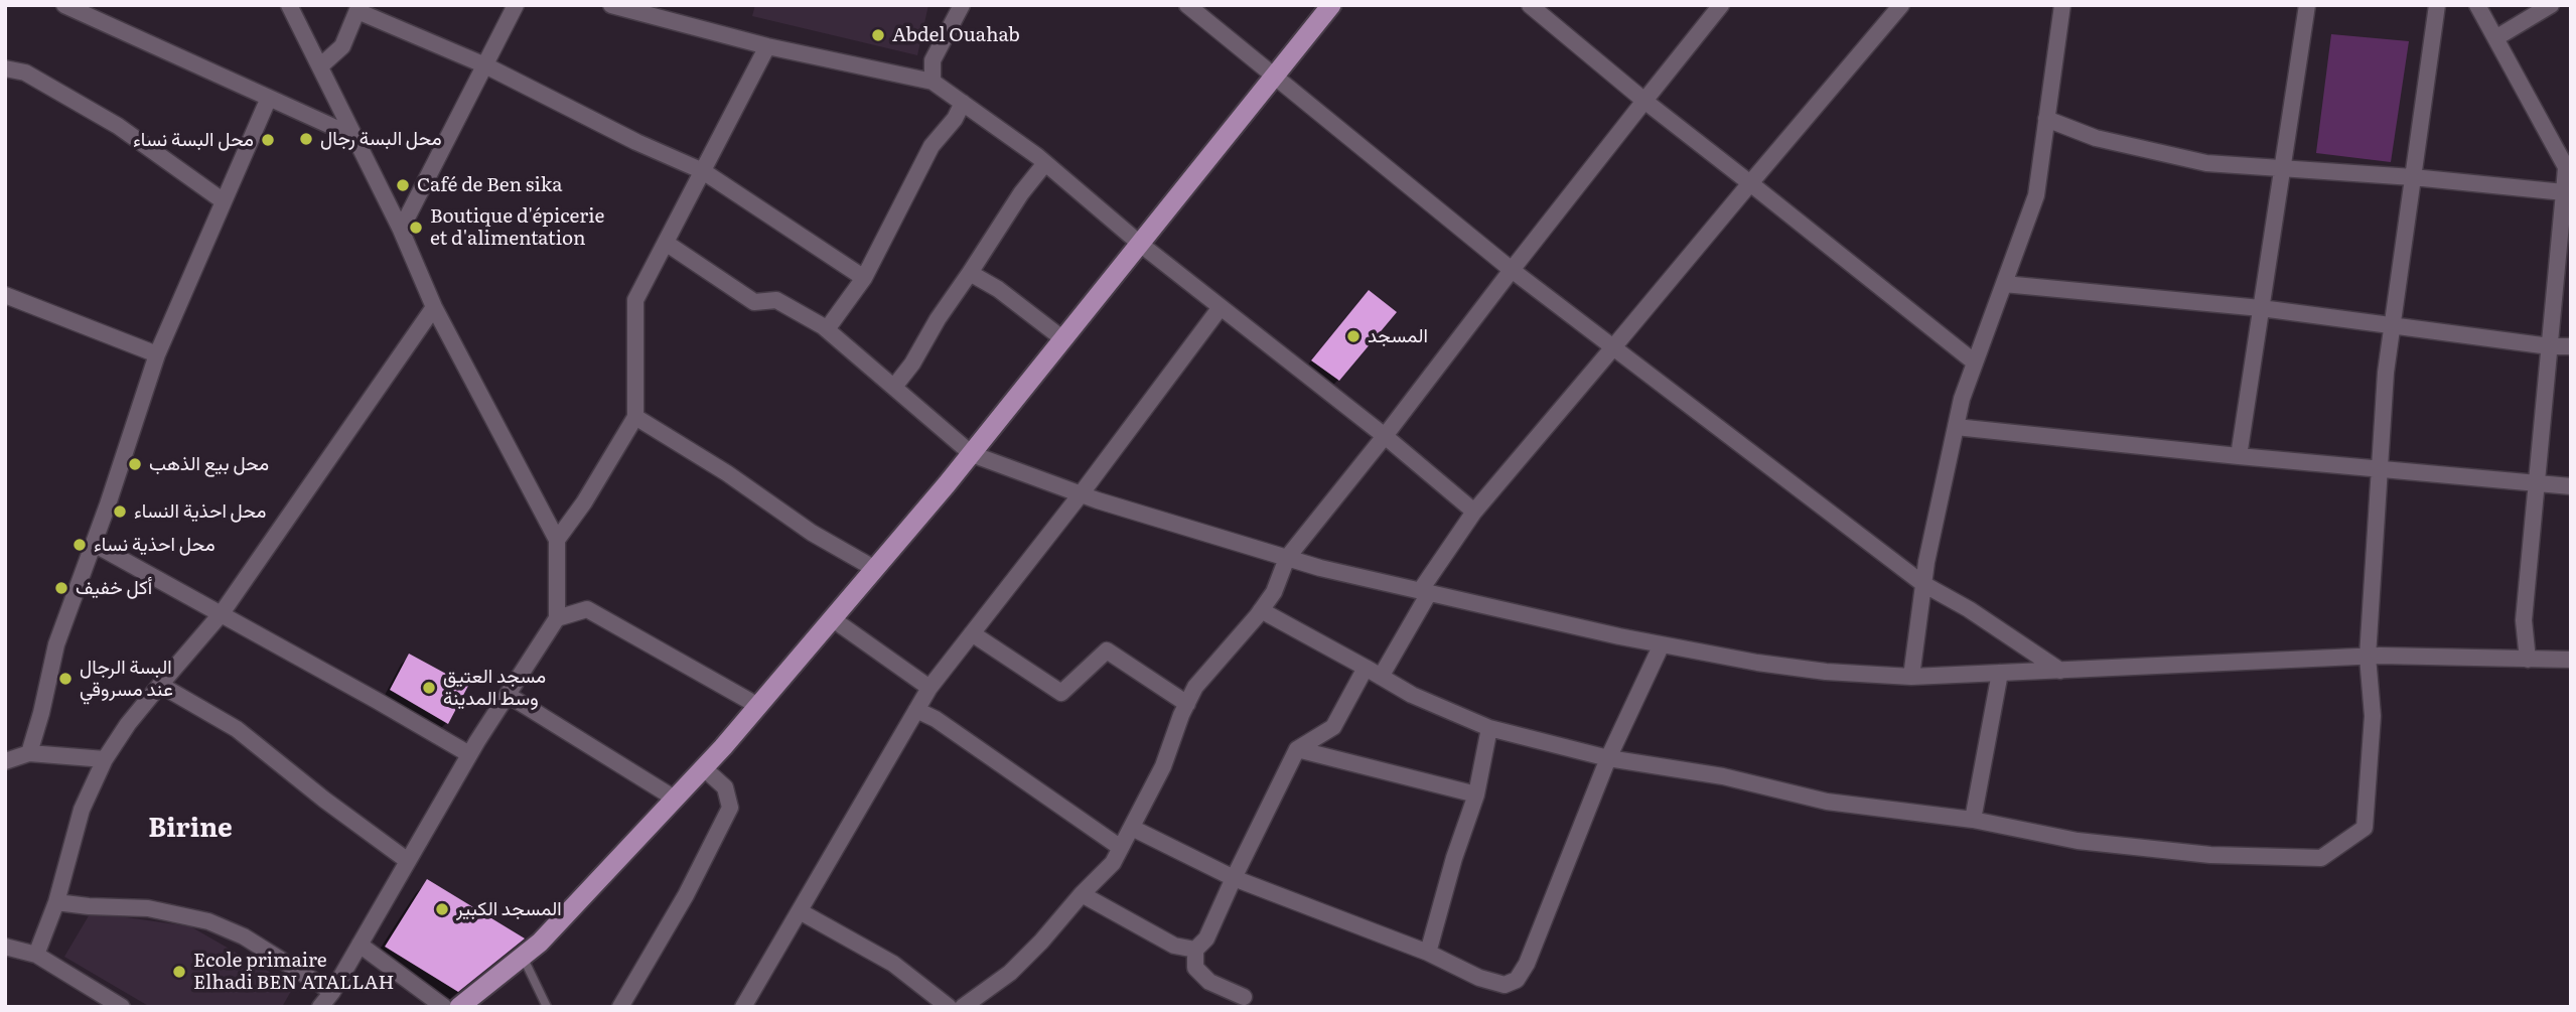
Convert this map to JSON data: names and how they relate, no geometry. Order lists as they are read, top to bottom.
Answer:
{
  "districts": ["Birine"],
  "places": [
    "Abdel Ouahab",
    "محل البسة رجال",
    "محل البسة نساء",
    "Café de Ben sika",
    "Boutique d'épicerie et d'alimentation",
    "المسجد",
    "محل بيع الذهب",
    "محل احذية النساء",
    "محل احذية نساء",
    "أكل خفيف",
    "البسة الرجال عند مسروقي",
    "مسجد العتيق وسط المدينة",
    "المسجد الكبير",
    "Ecole primaire Elhadi BEN ATALLAH"
  ]
}
